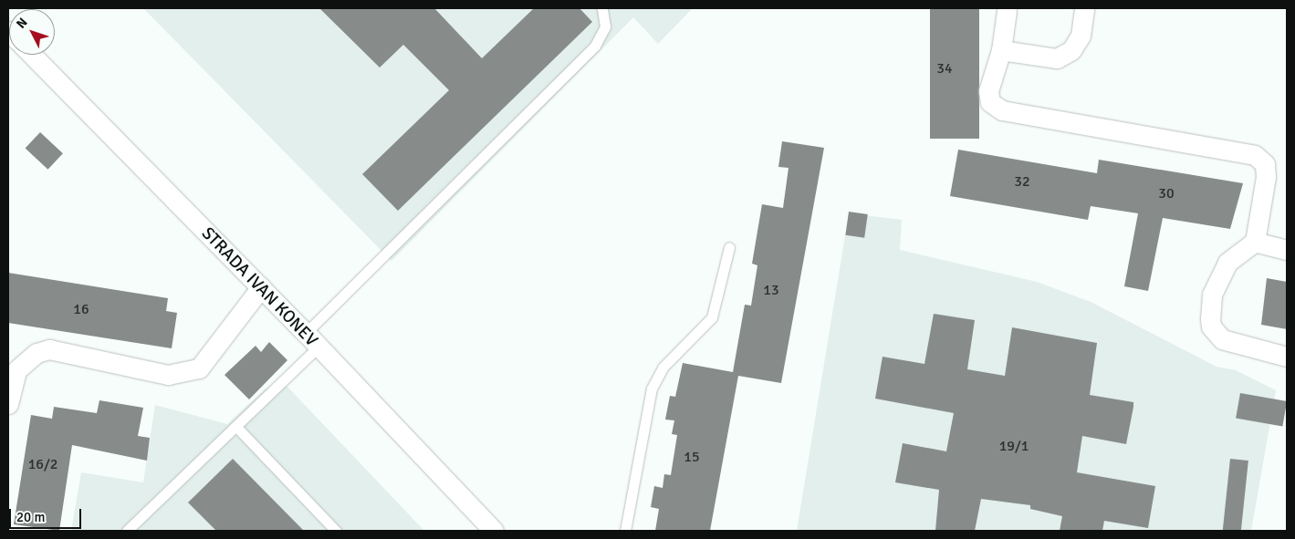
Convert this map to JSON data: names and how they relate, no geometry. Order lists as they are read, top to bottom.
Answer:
{
  "streets": {
    "street": ["STRADA IVAN KONEV"]
  },
  "house_numbers": [
    "34",
    "32",
    "30",
    "13",
    "16",
    "19/1",
    "15",
    "16/2"
  ],
  "scale_bar": "20 m",
  "north": "top left"
}
